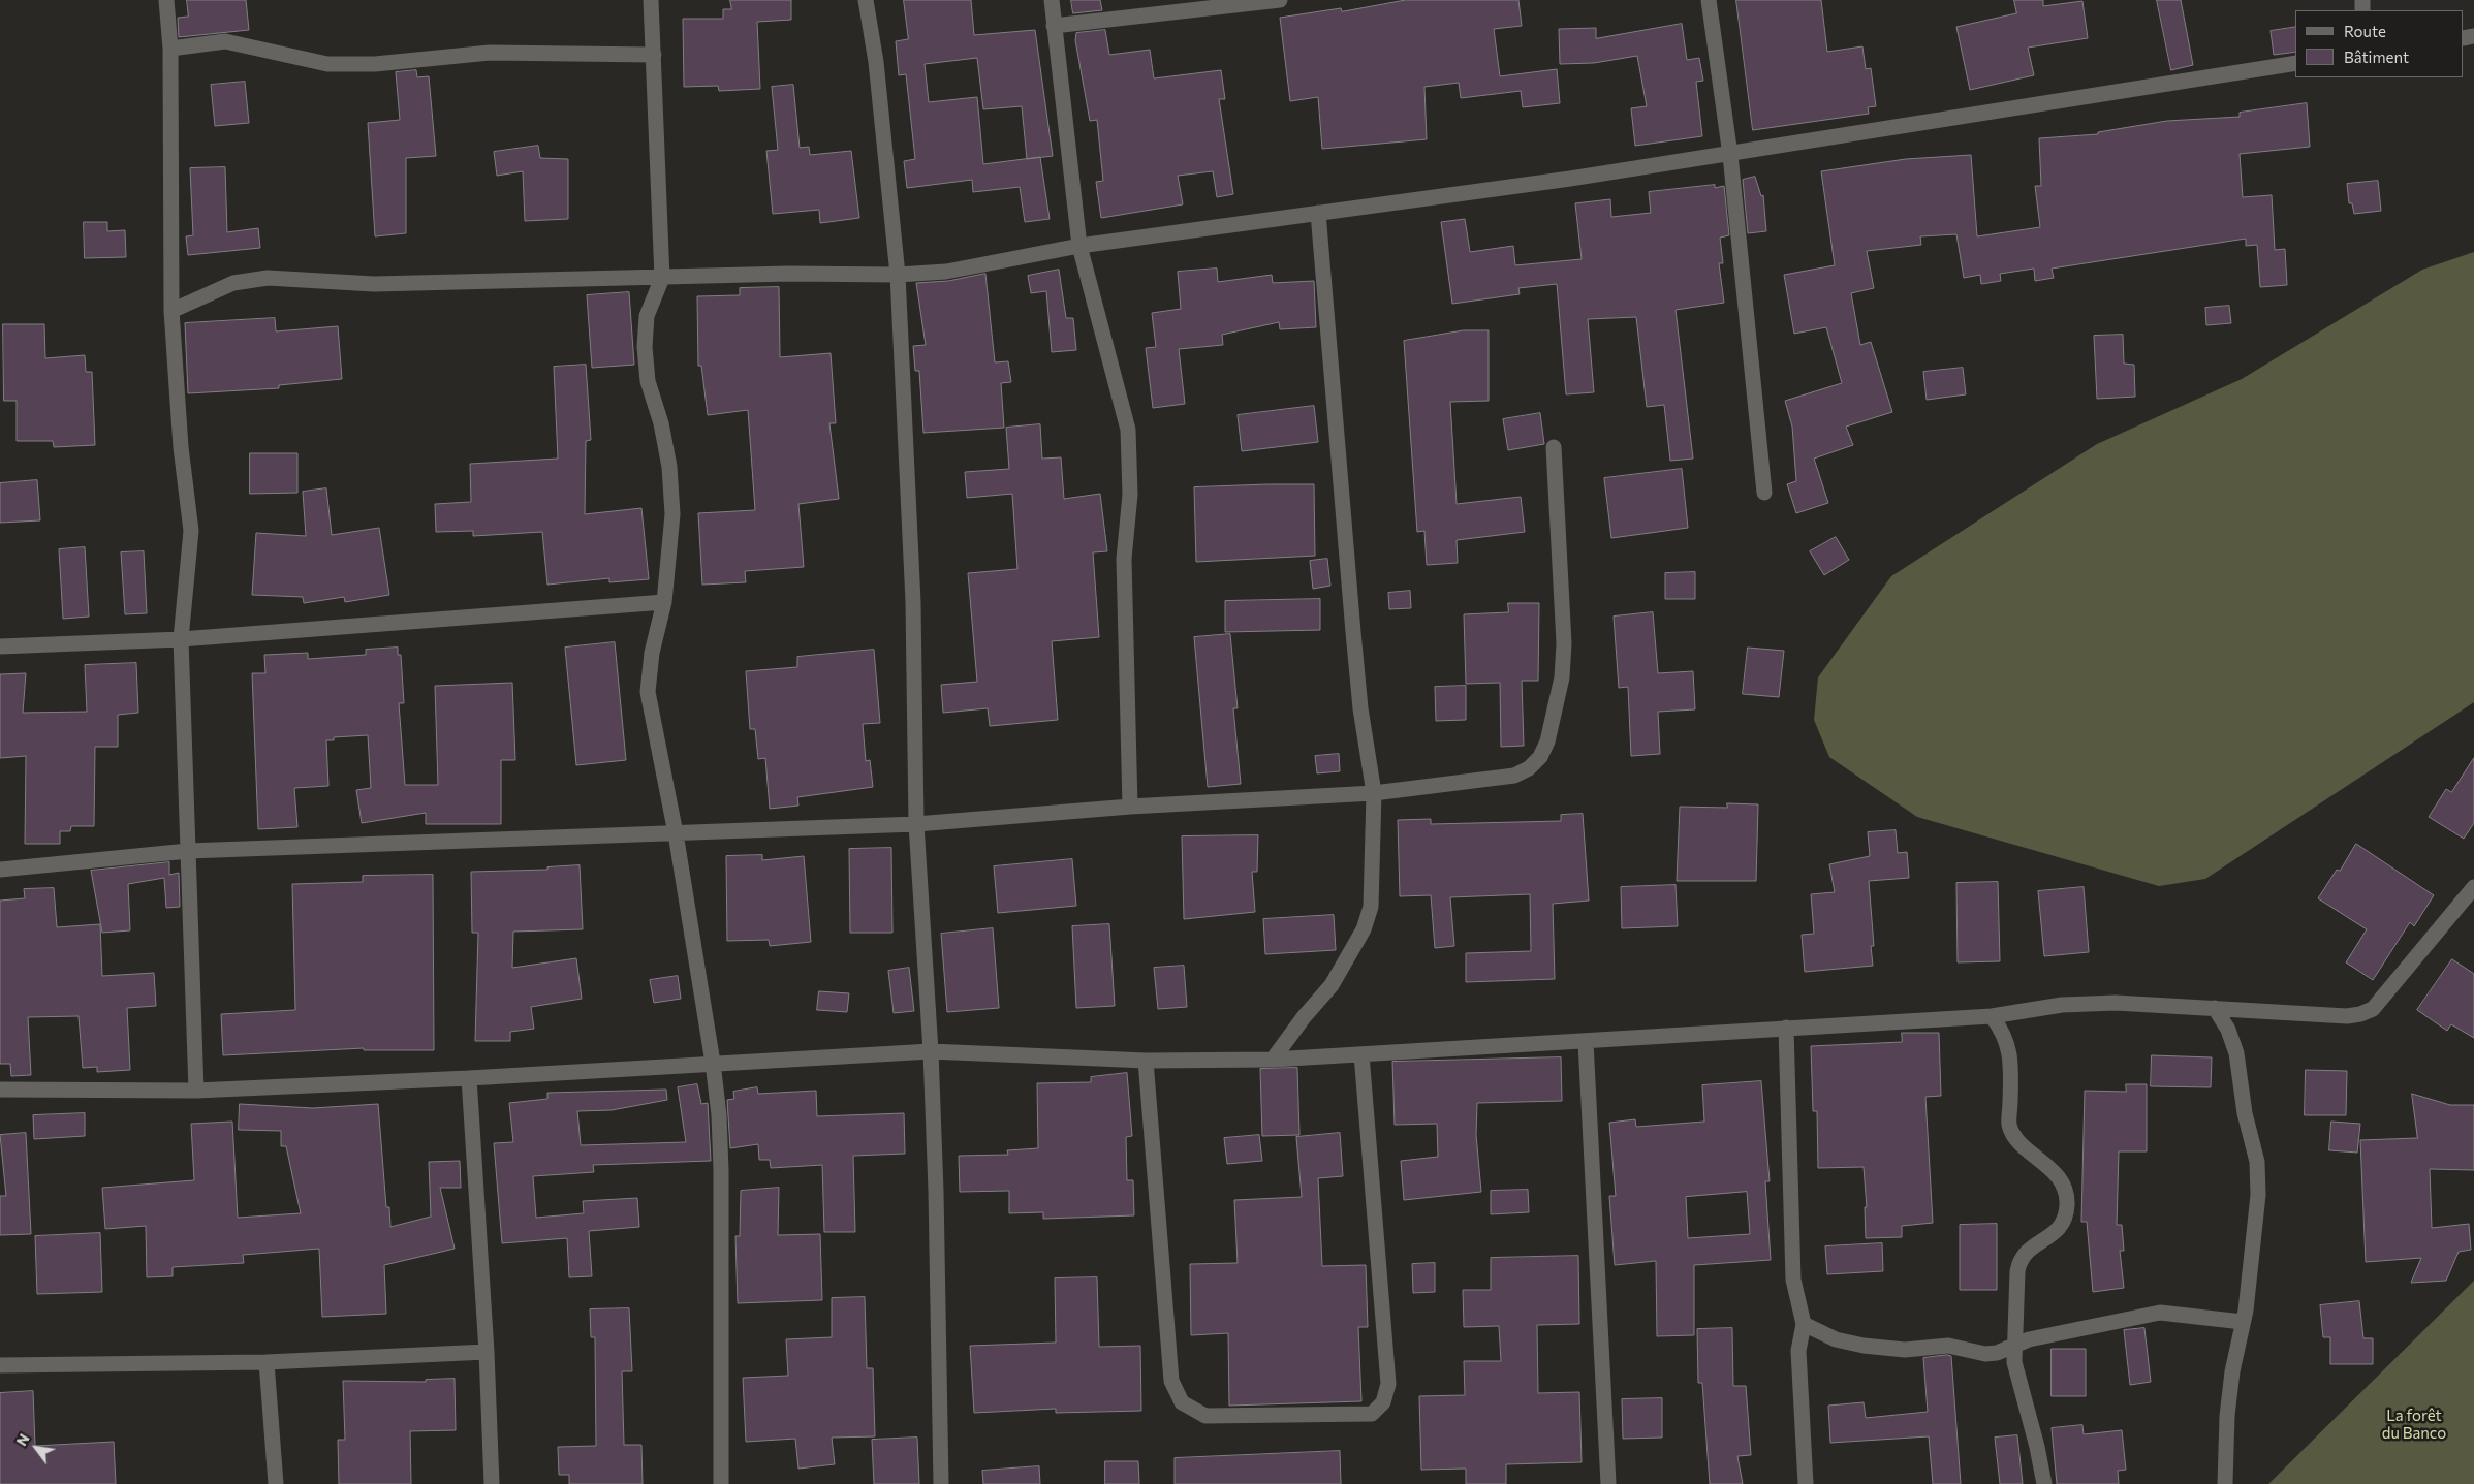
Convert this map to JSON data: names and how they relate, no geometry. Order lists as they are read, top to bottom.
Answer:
{
  "parks": ["La forêt du Banco"],
  "legend": ["Route", "Bâtiment"],
  "north": "top left"
}
